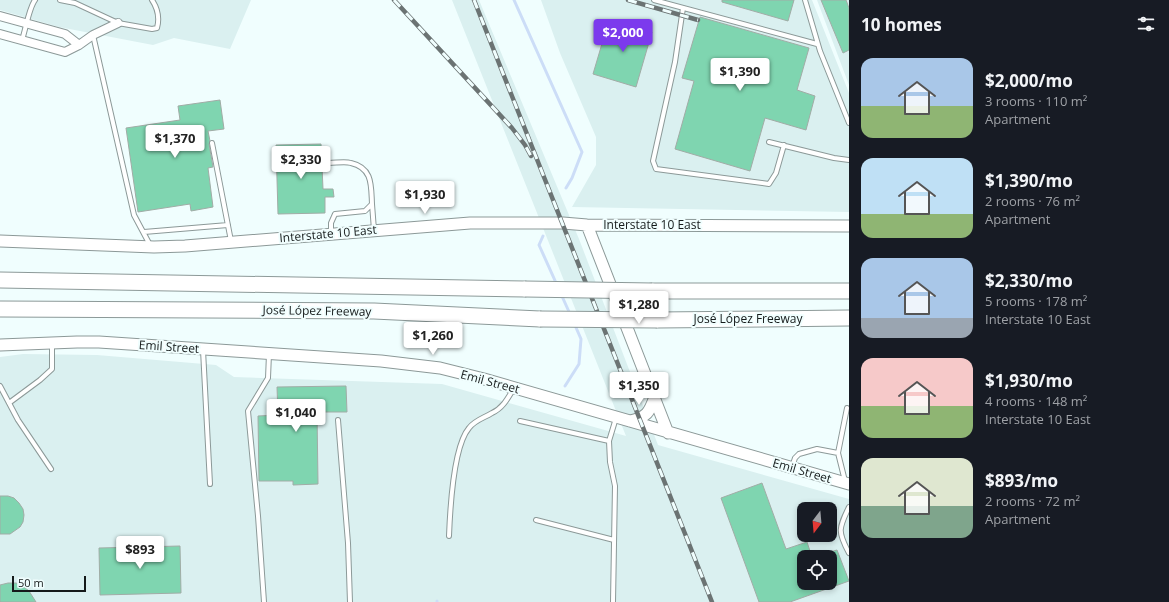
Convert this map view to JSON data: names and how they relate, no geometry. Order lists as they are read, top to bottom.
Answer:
{
  "streets": {
    "highway": ["José López Freeway"],
    "main road": ["Interstate 10 East", "Emil Street"]
  },
  "scale_bar": "50 m",
  "north": "bottom",
  "page": {
    "heading": "10 homes",
    "price": [
      "$2,000",
      "$1,390",
      "$1,370",
      "$2,330",
      "$1,930",
      "$1,280",
      "$1,260",
      "$1,350",
      "$1,040",
      "$893"
    ],
    "list": [
      {
        "name": "$2,000/mo",
        "note": "3 rooms · 110 m² · Apartment"
      },
      {
        "name": "$1,390/mo",
        "note": "2 rooms · 76 m² · Apartment"
      },
      {
        "name": "$2,330/mo",
        "note": "5 rooms · 178 m² · Interstate 10 East"
      },
      {
        "name": "$1,930/mo",
        "note": "4 rooms · 148 m² · Interstate 10 East"
      },
      {
        "name": "$893/mo",
        "note": "2 rooms · 72 m² · Apartment"
      }
    ],
    "scale": "50 m"
  }
}
